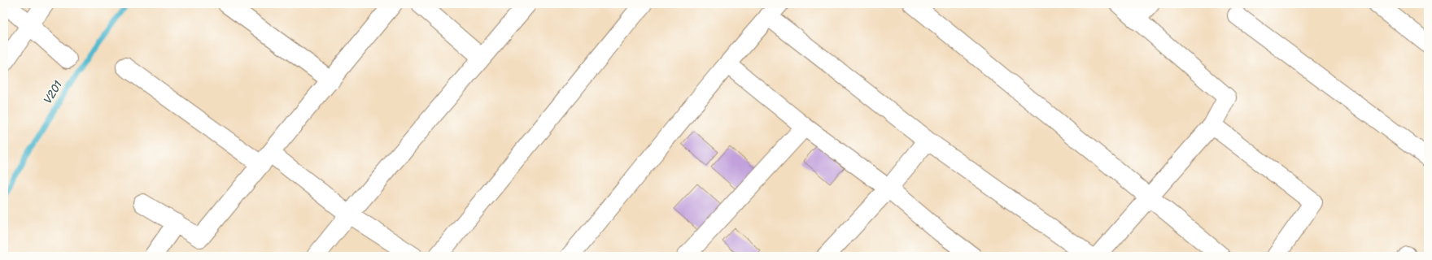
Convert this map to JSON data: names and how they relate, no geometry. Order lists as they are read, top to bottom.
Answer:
{
  "water": ["V201"]
}
